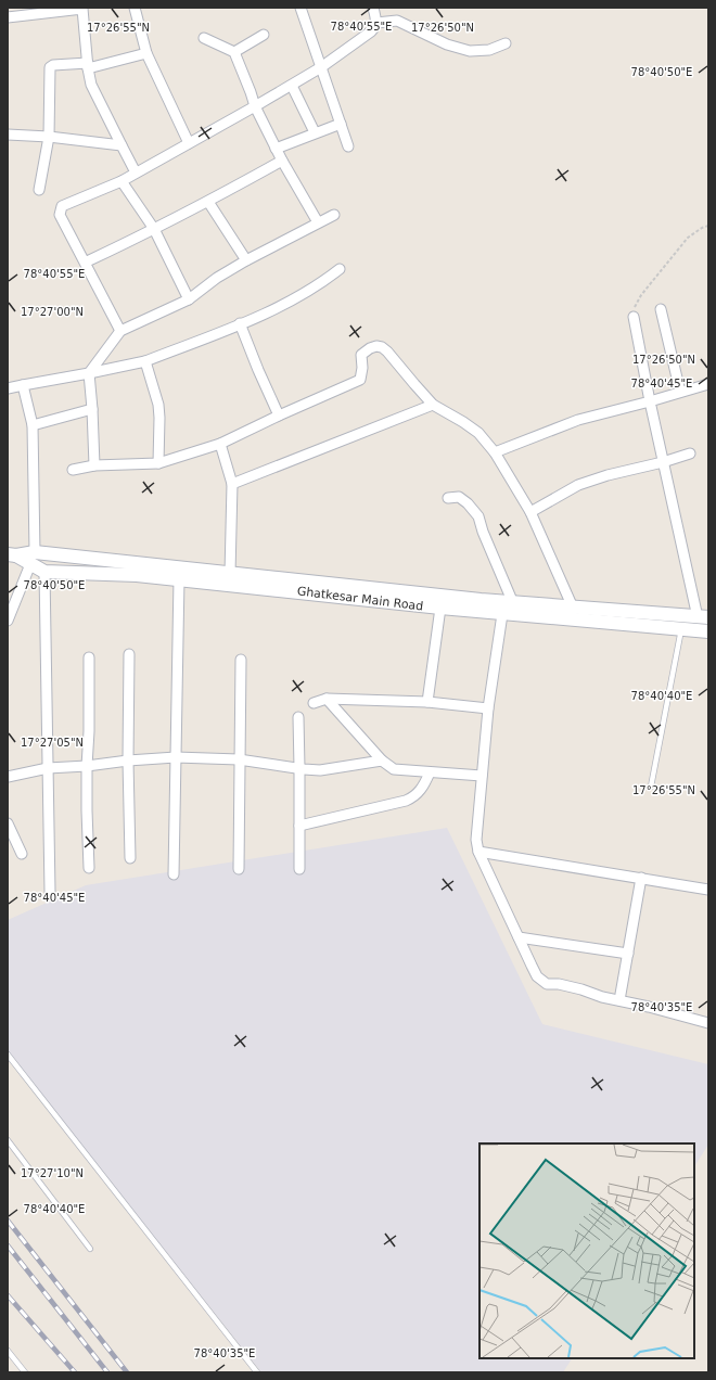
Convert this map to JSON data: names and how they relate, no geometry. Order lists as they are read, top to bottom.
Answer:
{
  "streets": {
    "main road": ["Ghatkesar Main Road"]
  },
  "coordinates": [
    "78°40'55\"E",
    "17°26'55\"N",
    "17°26'50\"N",
    "78°40'50\"E",
    "17°27'00\"N",
    "78°40'45\"E",
    "78°40'40\"E",
    "17°27'05\"N",
    "78°40'35\"E",
    "17°27'10\"N"
  ]
}
